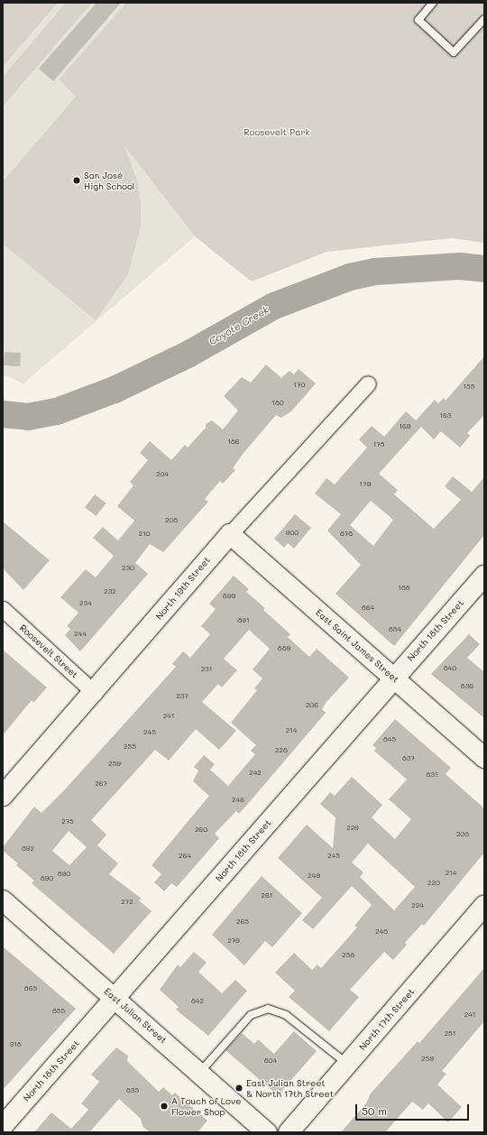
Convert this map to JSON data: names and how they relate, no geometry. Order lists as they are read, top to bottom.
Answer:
{
  "streets": {
    "street": [
      "North 19th Street",
      "North 18th Street",
      "East Saint James Street",
      "Roosevelt Street",
      "East Julian Street",
      "North 17th Street"
    ]
  },
  "crossings": [
    ["North 19th Street", "East Saint James Street"],
    ["North 19th Street", "Roosevelt Street"],
    ["North 18th Street", "East Saint James Street"],
    ["North 18th Street", "East Julian Street"]
  ],
  "water": ["Coyote Creek"],
  "parks": ["Roosevelt Park"],
  "places": ["San José High School", "East Julian Street & North 17th Street", "A Touch of Love Flower Shop"],
  "house_numbers": [
    "170",
    "155",
    "180",
    "163",
    "169",
    "186",
    "175",
    "204",
    "179",
    "208",
    "900",
    "210",
    "878",
    "230",
    "188",
    "232",
    "899",
    "234",
    "864",
    "891",
    "854",
    "244",
    "889",
    "840",
    "231",
    "836",
    "237",
    "206",
    "241",
    "214",
    "245",
    "845",
    "255",
    "228",
    "837",
    "259",
    "242",
    "831",
    "267",
    "246",
    "275",
    "229",
    "260",
    "208",
    "892",
    "264",
    "245",
    "214",
    "890",
    "249",
    "890",
    "220",
    "261",
    "272",
    "224",
    "265",
    "248",
    "279",
    "258",
    "865",
    "842",
    "855",
    "241",
    "251",
    "318",
    "259",
    "804",
    "835"
  ],
  "scale_bar": "50 m"
}
